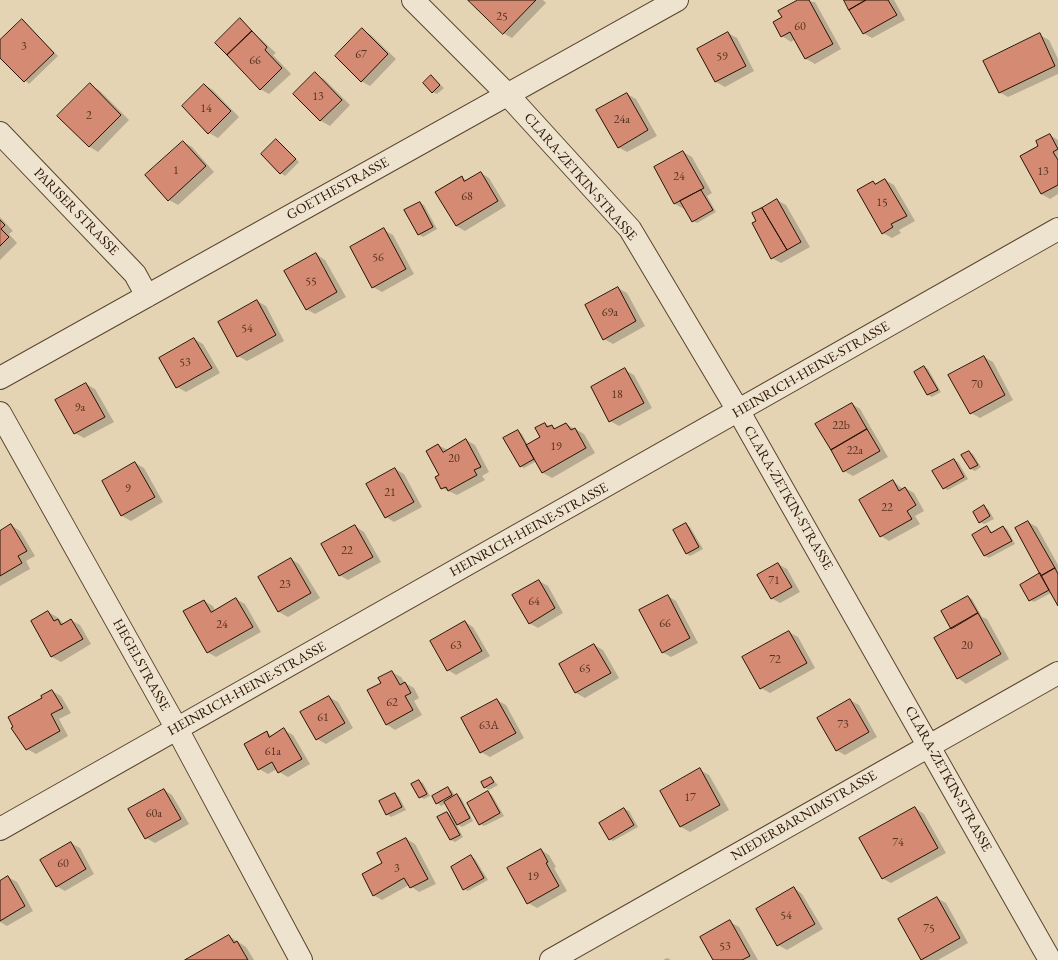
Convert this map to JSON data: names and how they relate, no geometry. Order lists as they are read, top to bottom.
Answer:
{
  "streets": {
    "street": [
      "CLARA-ZETKIN-STRASSE",
      "GOETHESTRASSE",
      "PARISER STRASSE",
      "HEINRICH-HEINE-STRASSE",
      "HEGELSTRASSE",
      "NIEDERBARNIMSTRASSE"
    ]
  },
  "crossings": [
    ["CLARA-ZETKIN-STRASSE", "GOETHESTRASSE"],
    ["CLARA-ZETKIN-STRASSE", "HEINRICH-HEINE-STRASSE"],
    ["CLARA-ZETKIN-STRASSE", "NIEDERBARNIMSTRASSE"],
    ["GOETHESTRASSE", "PARISER STRASSE"],
    ["HEINRICH-HEINE-STRASSE", "HEGELSTRASSE"]
  ],
  "house_numbers": [
    "25",
    "60",
    "3",
    "67",
    "59",
    "66",
    "13",
    "14",
    "2",
    "24a",
    "1",
    "13",
    "24",
    "68",
    "15",
    "56",
    "55",
    "69a",
    "54",
    "53",
    "70",
    "18",
    "9a",
    "22b",
    "19",
    "22a",
    "20",
    "9",
    "21",
    "22",
    "22",
    "71",
    "23",
    "64",
    "66",
    "24",
    "63",
    "20",
    "72",
    "65",
    "62",
    "61",
    "73",
    "63A",
    "61a",
    "17",
    "60a",
    "74",
    "60",
    "3",
    "19",
    "54",
    "75",
    "53"
  ]
}
